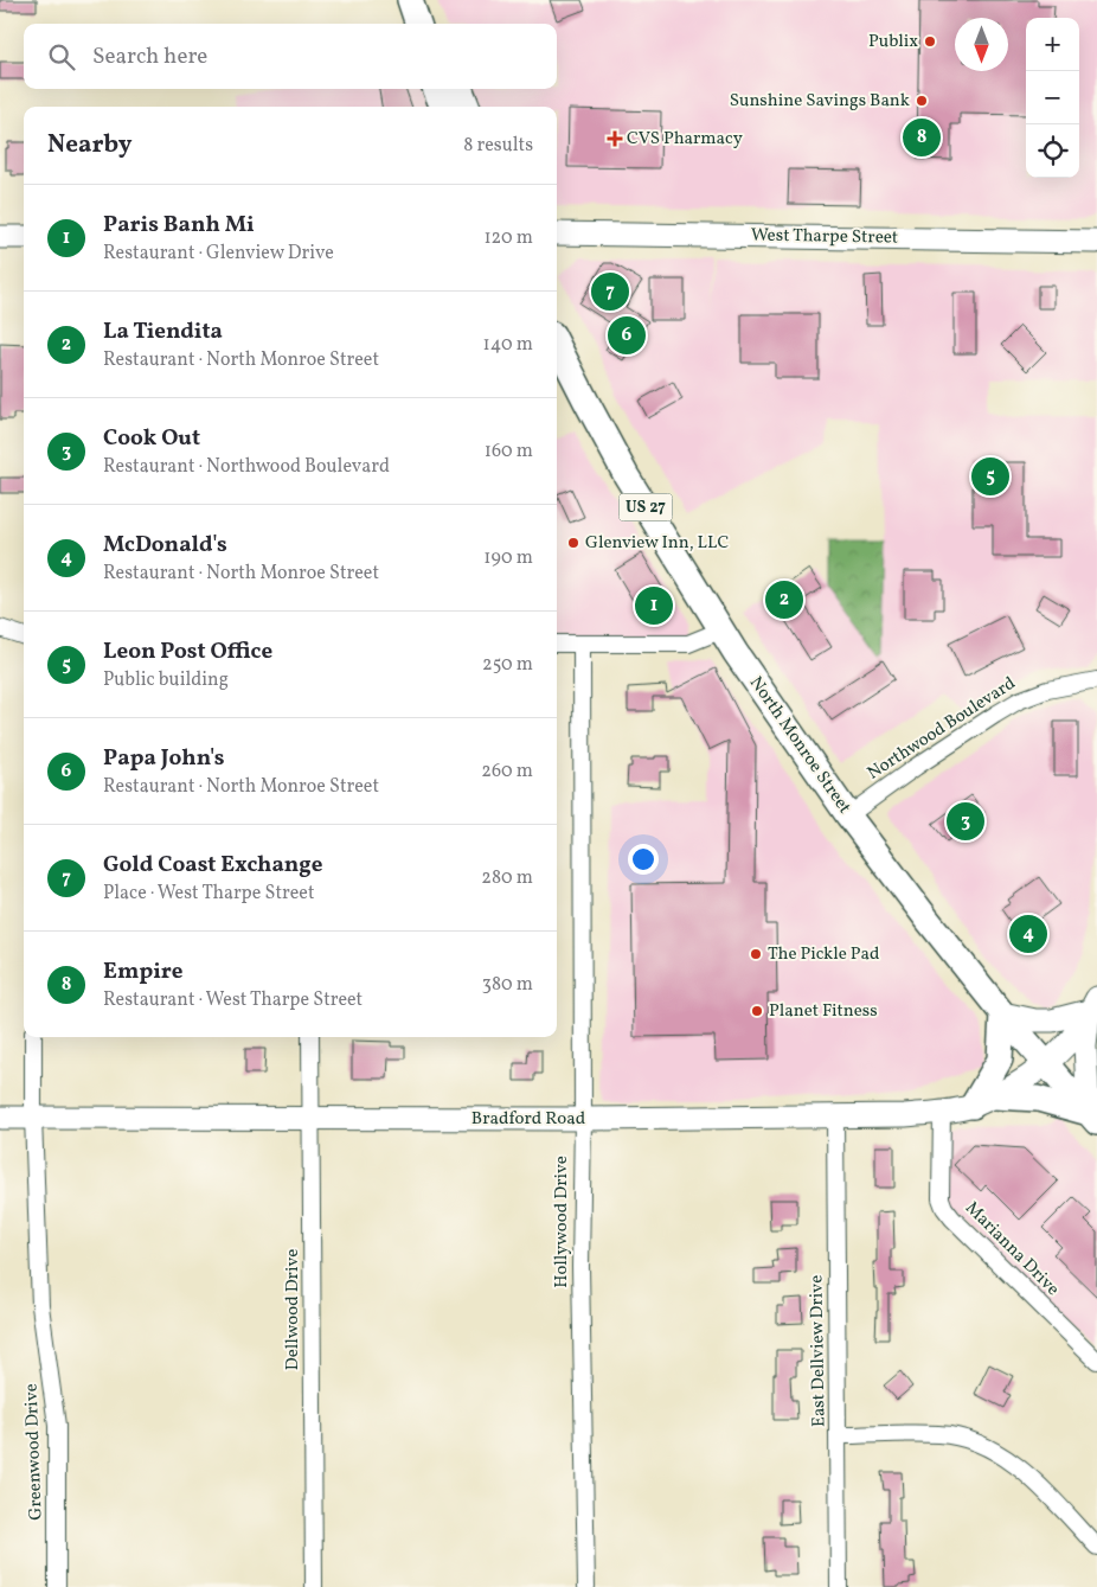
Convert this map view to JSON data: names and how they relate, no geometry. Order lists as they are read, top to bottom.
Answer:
{
  "streets": {
    "main road": ["US 27", "North Monroe Street"],
    "street": [
      "West Tharpe Street",
      "Northwood Boulevard",
      "Bradford Road",
      "Hollywood Drive",
      "Marianna Drive",
      "Dellwood Drive",
      "East Dellview Drive",
      "Greenwood Drive"
    ]
  },
  "crossings": [
    ["Northwood Boulevard", "North Monroe Street"],
    ["North Monroe Street", "Bradford Road"],
    ["Bradford Road", "Hollywood Drive"],
    ["Bradford Road", "Marianna Drive"],
    ["Bradford Road", "Dellwood Drive"],
    ["Bradford Road", "East Dellview Drive"],
    ["Bradford Road", "Greenwood Drive"]
  ],
  "places": {
    "other": [
      "Publix",
      "Sunshine Savings Bank",
      "Glenview Inn, LLC",
      "The Pickle Pad",
      "Planet Fitness"
    ],
    "health": ["CVS Pharmacy"]
  },
  "north": "bottom",
  "page": {
    "map_buttons": ["+", "−"],
    "search": "Search here",
    "heading": ["Nearby", "8 results"],
    "pins": [
      "8",
      "7",
      "6",
      "5",
      "2",
      "1",
      "3",
      "4"
    ],
    "list": [
      {
        "mark": "1",
        "name": "Paris Banh Mi",
        "note": "Restaurant · Glenview Drive",
        "value": "120 m"
      },
      {
        "mark": "2",
        "name": "La Tiendita",
        "note": "Restaurant · North Monroe Street",
        "value": "140 m"
      },
      {
        "mark": "3",
        "name": "Cook Out",
        "note": "Restaurant · Northwood Boulevard",
        "value": "160 m"
      },
      {
        "mark": "4",
        "name": "McDonald's",
        "note": "Restaurant · North Monroe Street",
        "value": "190 m"
      },
      {
        "mark": "5",
        "name": "Leon Post Office",
        "note": "Public building",
        "value": "250 m"
      },
      {
        "mark": "6",
        "name": "Papa John's",
        "note": "Restaurant · North Monroe Street",
        "value": "260 m"
      },
      {
        "mark": "7",
        "name": "Gold Coast Exchange",
        "note": "Place · West Tharpe Street",
        "value": "280 m"
      },
      {
        "mark": "8",
        "name": "Empire",
        "note": "Restaurant · West Tharpe Street",
        "value": "380 m"
      }
    ]
  }
}
